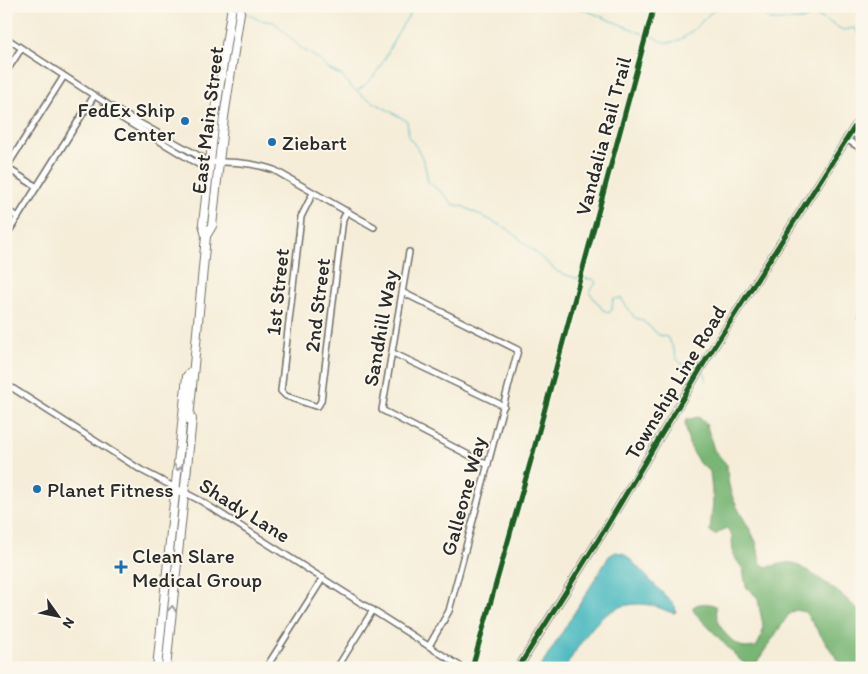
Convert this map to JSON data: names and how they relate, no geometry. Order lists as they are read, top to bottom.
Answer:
{
  "streets": {
    "main road": ["East Main Street"],
    "street": [
      "1st Street",
      "2nd Street",
      "Sandhill Way",
      "Township Line Road",
      "Galleone Way",
      "Shady Lane"
    ],
    "cycle path": ["Vandalia Rail Trail"]
  },
  "crossings": [
    ["East Main Street", "Shady Lane"],
    ["1st Street", "2nd Street"],
    ["Sandhill Way", "Galleone Way"],
    ["Galleone Way", "Shady Lane"]
  ],
  "places": {
    "other": ["FedEx Ship Center", "Ziebart", "Planet Fitness"],
    "health": ["Clean Slare Medical Group"]
  },
  "north": "bottom right"
}
